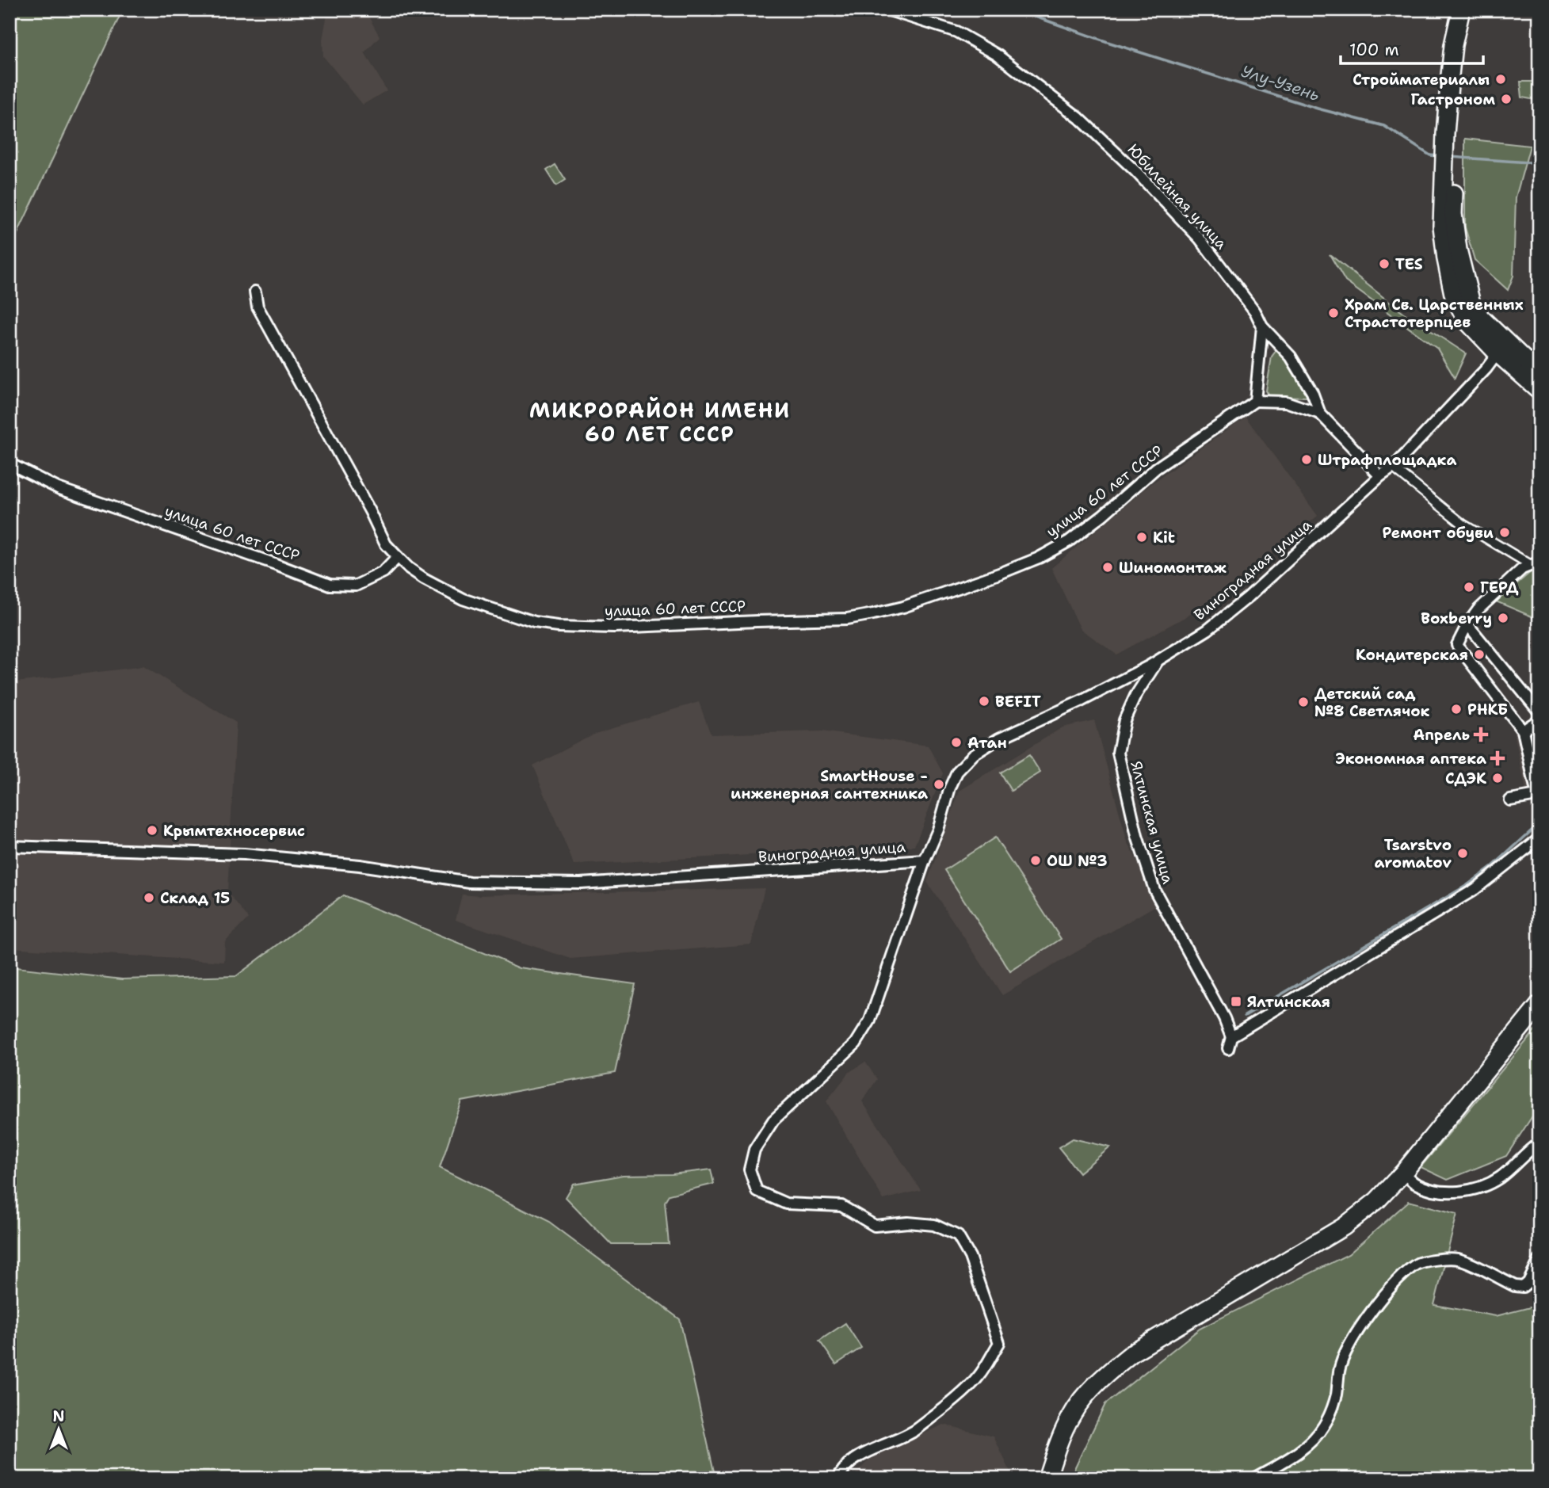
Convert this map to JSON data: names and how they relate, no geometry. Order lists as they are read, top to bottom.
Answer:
{
  "streets": {
    "street": [
      "Юбилейная улица",
      "улица 60 лет СССР",
      "Виноградная улица",
      "Ялтинская улица"
    ]
  },
  "crossings": [
    ["Юбилейная улица", "Виноградная улица"],
    ["Виноградная улица", "Ялтинская улица"]
  ],
  "districts": ["МИКРОРАЙОН ИМЕНИ 60 ЛЕТ СССР"],
  "water": ["Улу-Узень"],
  "places": {
    "other": [
      "Стройматериалы",
      "Гастроном",
      "TES",
      "Храм Св. Царственных Страстотерпцев",
      "Штрафплощадка",
      "Ремонт обуви",
      "Kit",
      "Шиномонтаж",
      "ГЕРД",
      "Boxberry",
      "Кондитерская",
      "BEFIT",
      "Детский сад №8 Светлячок",
      "РНКБ",
      "Атан",
      "СДЭК",
      "SmartHouse - инженерная сантехника",
      "Крымтехносервис",
      "Tsarstvo aromatov",
      "ОШ №3",
      "Склад 15"
    ],
    "health": ["Апрель", "Экономная аптека"],
    "transit": ["Ялтинская"]
  },
  "scale_bar": "100 m",
  "north": "top"
}
